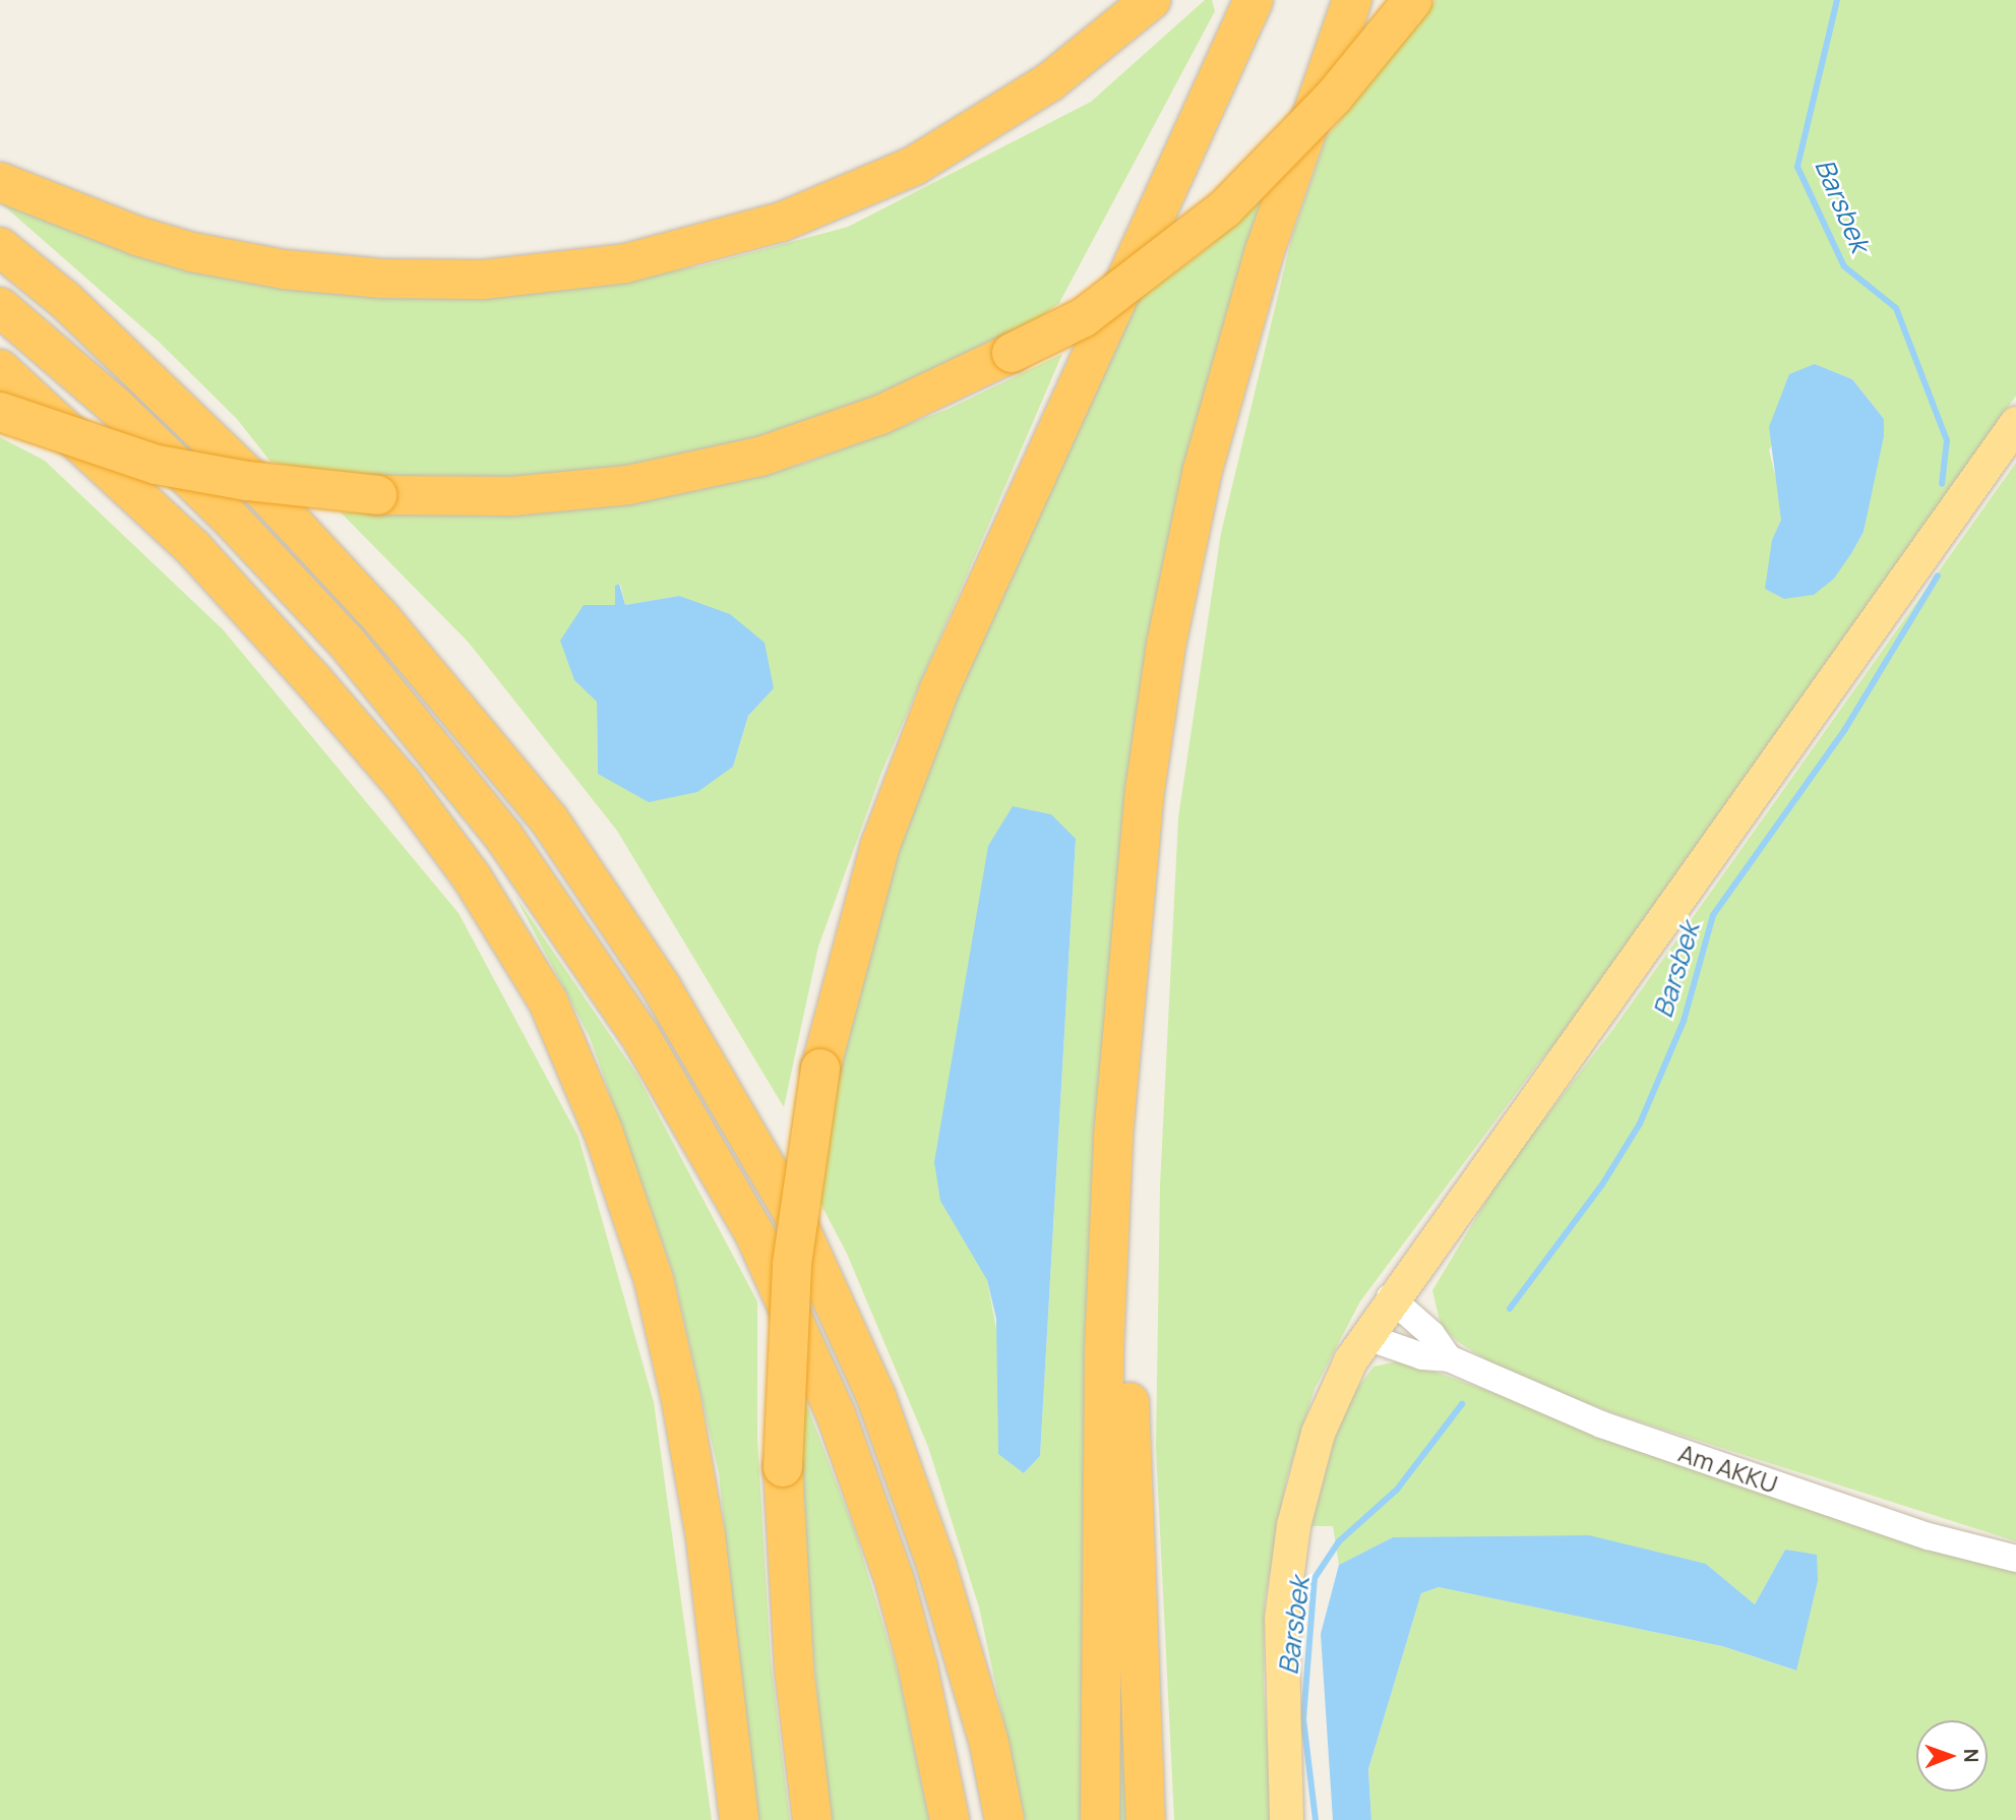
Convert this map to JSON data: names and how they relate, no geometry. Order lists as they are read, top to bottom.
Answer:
{
  "streets": {
    "street": ["Am AKKU"]
  },
  "water": ["Barsbek"],
  "north": "right"
}
